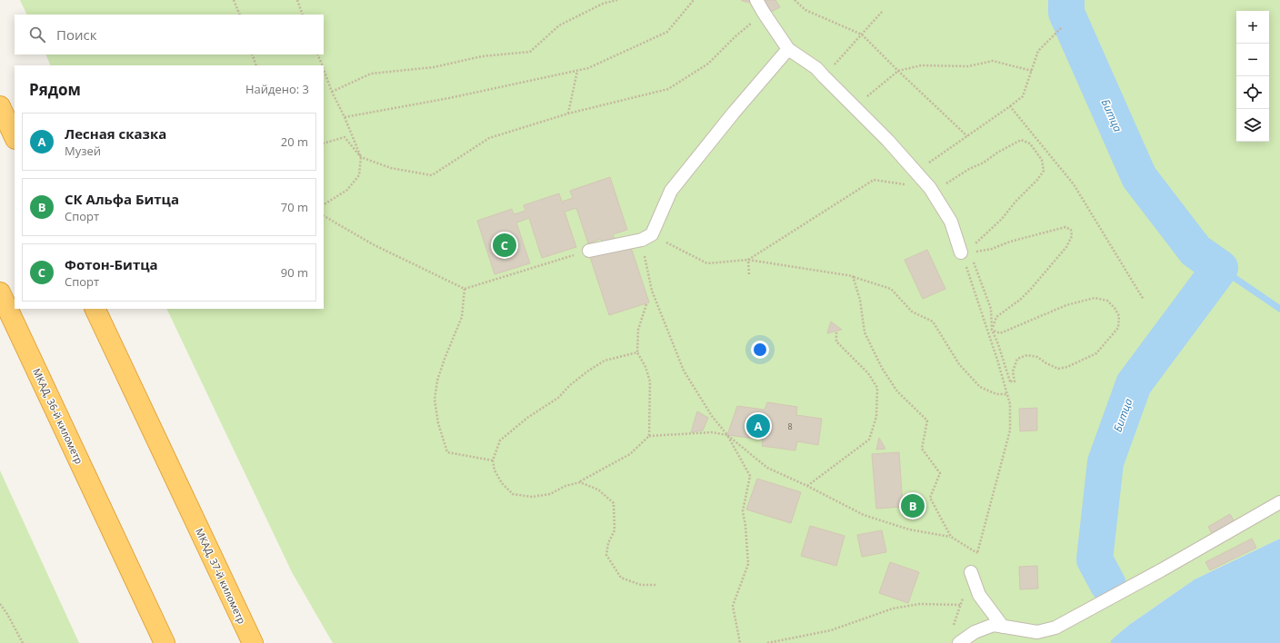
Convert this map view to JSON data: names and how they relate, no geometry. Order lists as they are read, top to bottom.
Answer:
{
  "streets": {
    "highway": ["МКАД, 36-й километр", "МКАД, 37-й километр"]
  },
  "water": ["Битца"],
  "house_numbers": ["8"],
  "page": {
    "map_buttons": ["+", "−"],
    "search": "Поиск",
    "heading": ["Рядом", "Найдено: 3"],
    "list": [
      {
        "mark": "A",
        "name": "Лесная сказка",
        "note": "Музей",
        "value": "20 m"
      },
      {
        "mark": "B",
        "name": "СК Альфа Битца",
        "note": "Спорт",
        "value": "70 m"
      },
      {
        "mark": "C",
        "name": "Фотон-Битца",
        "note": "Спорт",
        "value": "90 m"
      }
    ],
    "pins": ["C", "A", "B"]
  }
}
